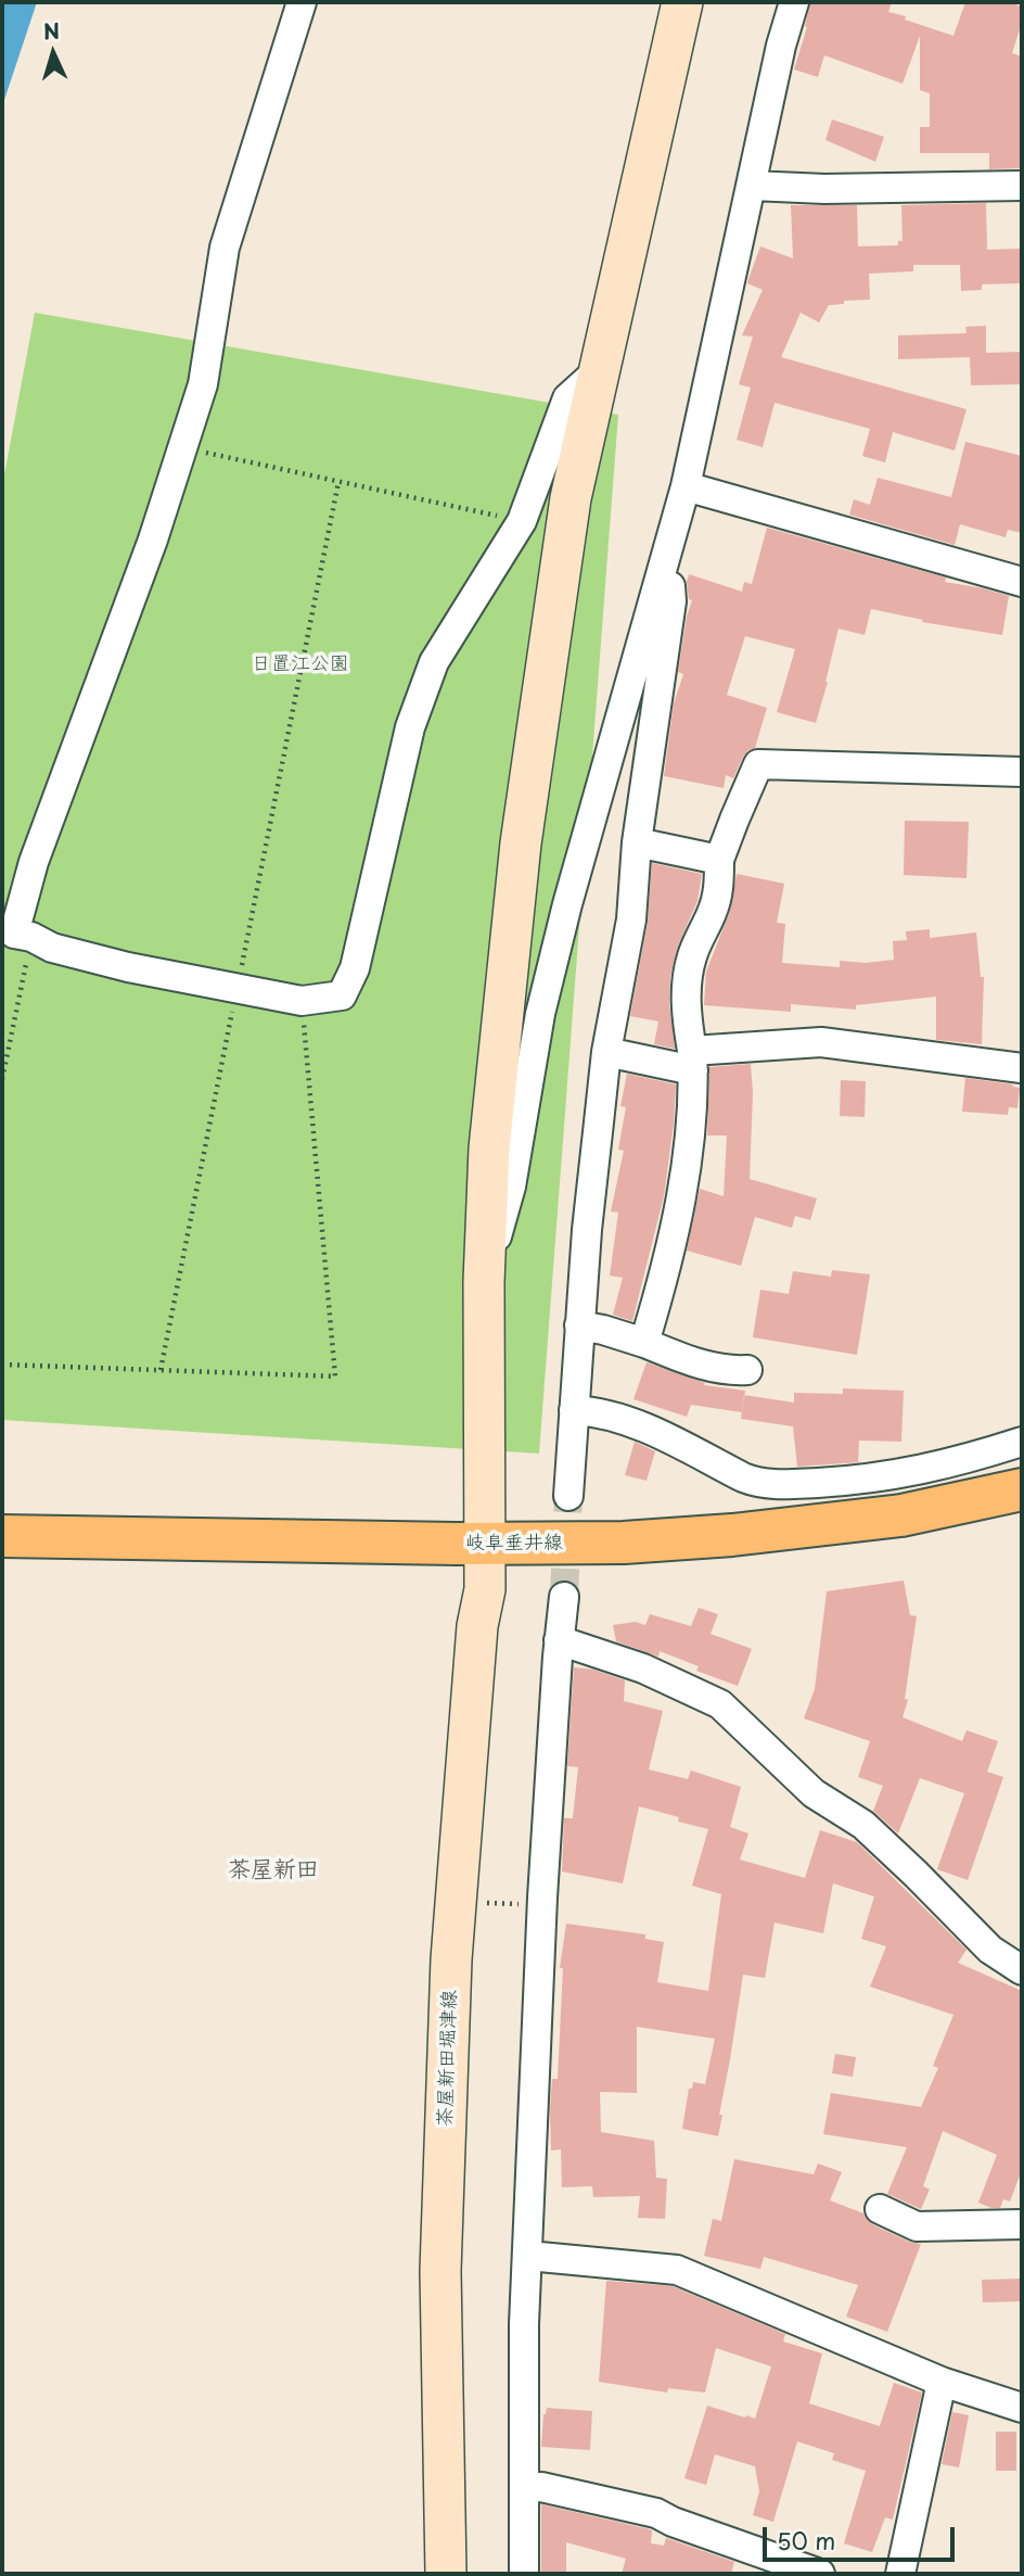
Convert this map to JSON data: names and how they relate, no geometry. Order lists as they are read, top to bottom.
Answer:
{
  "streets": {
    "main road": ["岐阜垂井線"],
    "street": ["茶屋新田堀津線"]
  },
  "crossings": [
    ["岐阜垂井線", "茶屋新田堀津線"]
  ],
  "districts": ["茶屋新田"],
  "parks": ["日置江公園"],
  "scale_bar": "50 m",
  "north": "top"
}
